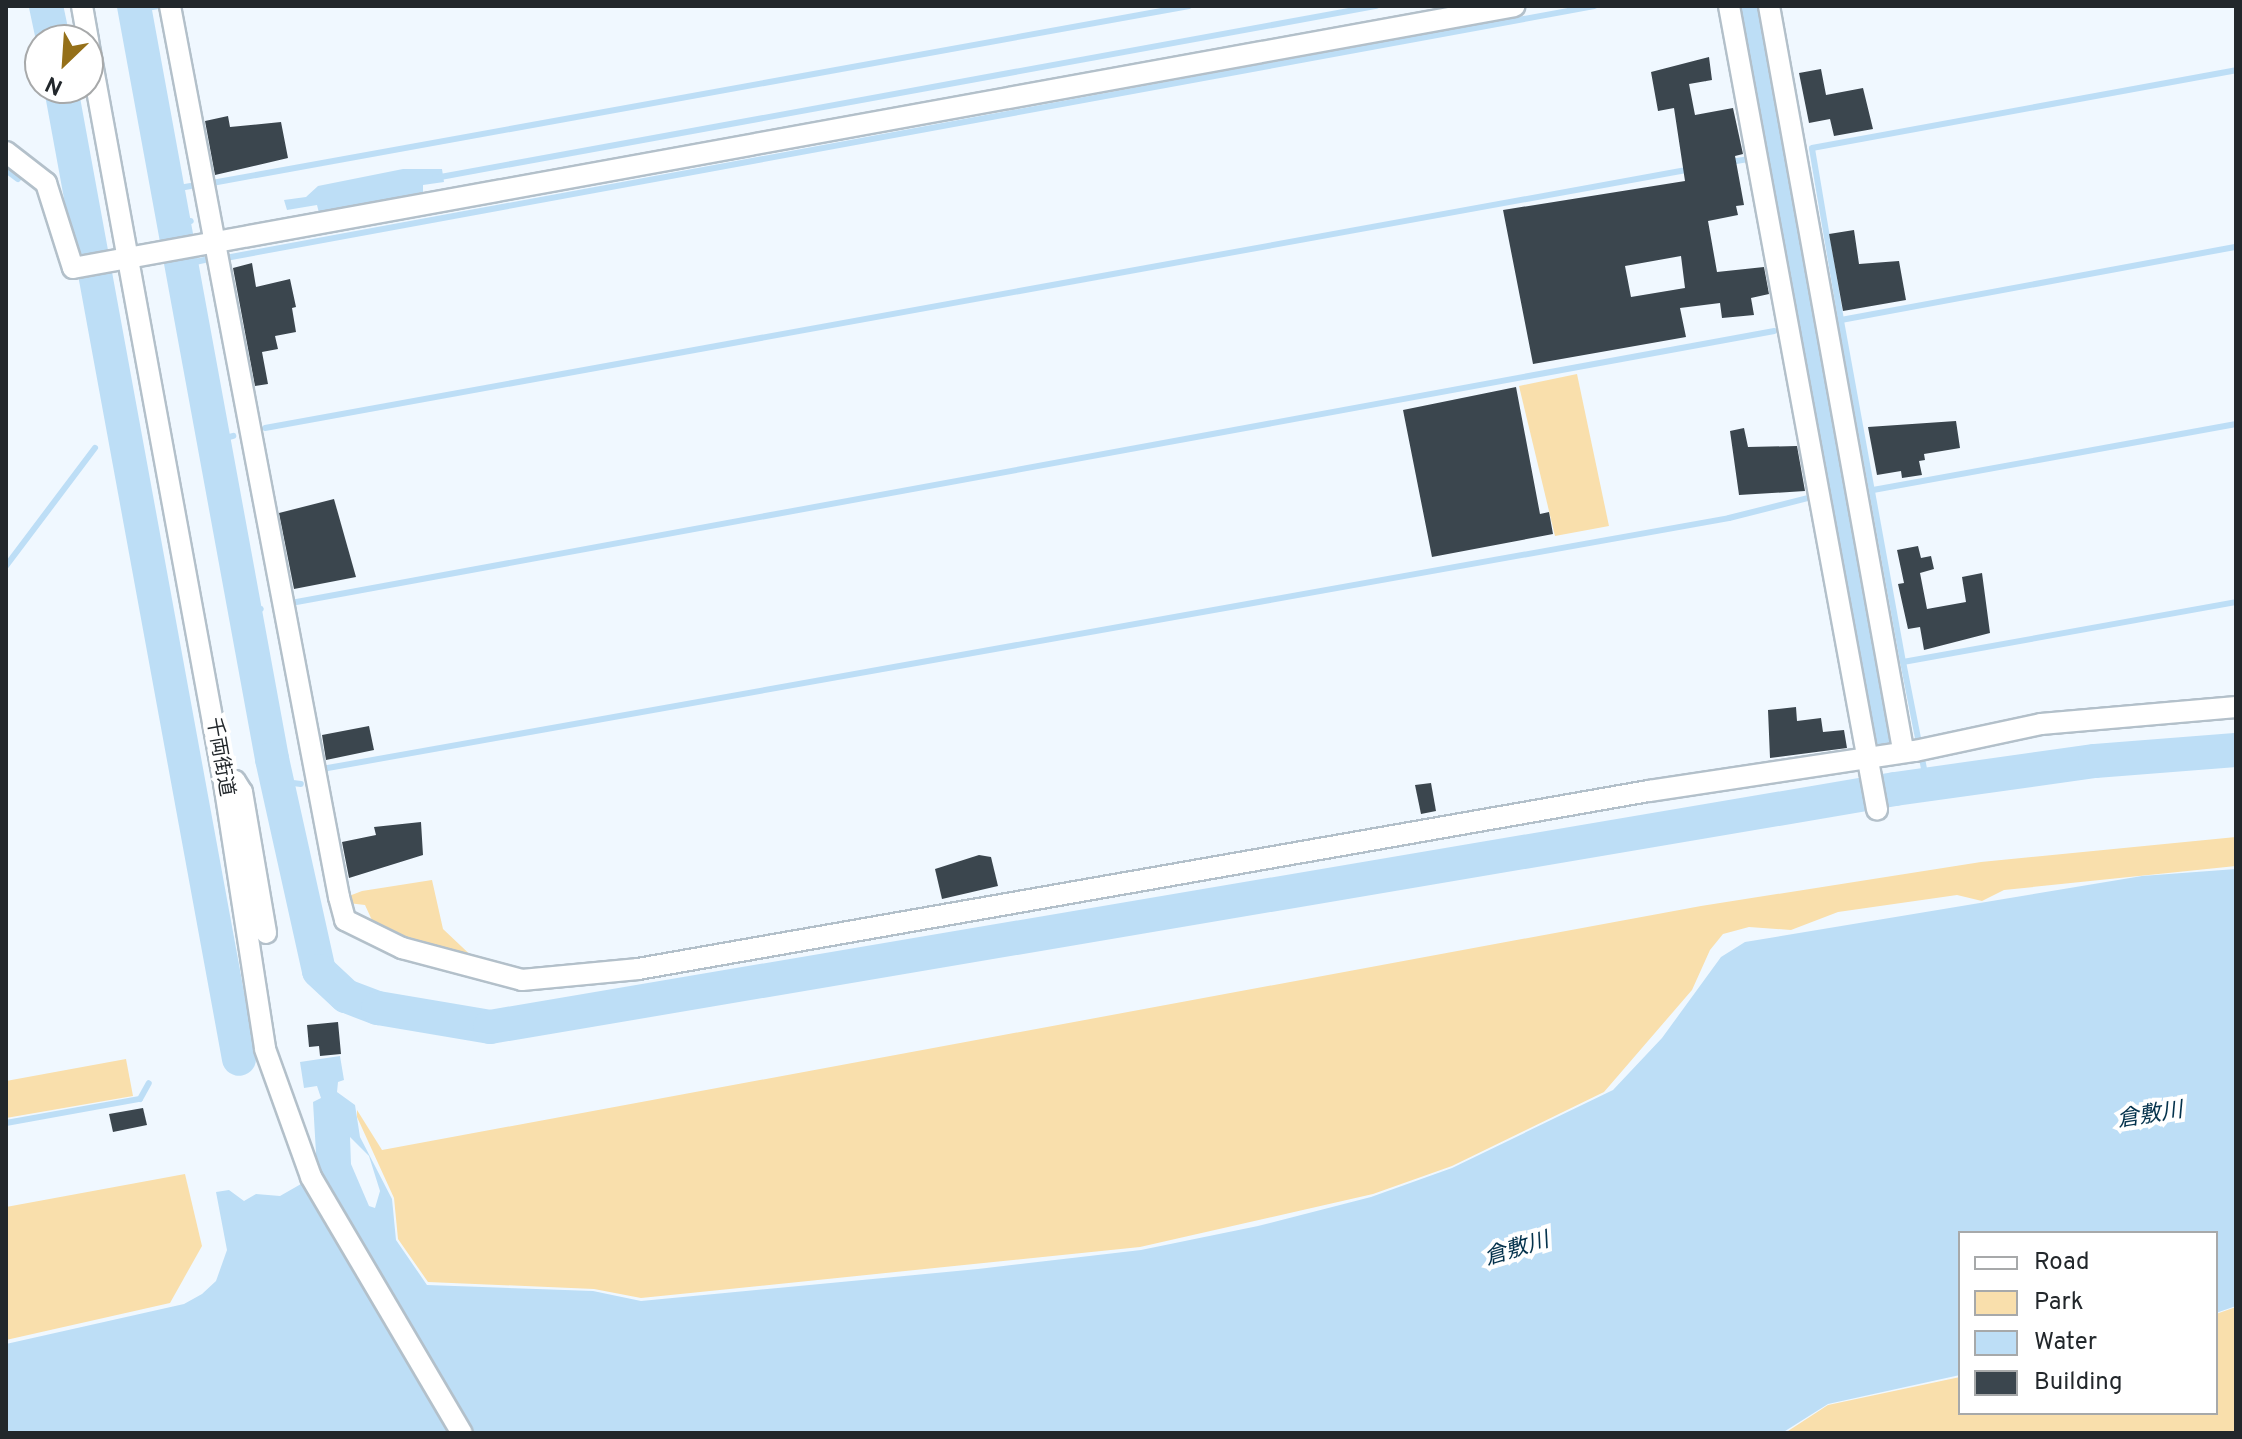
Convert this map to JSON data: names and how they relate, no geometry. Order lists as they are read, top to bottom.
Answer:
{
  "streets": {
    "street": ["千両街道"]
  },
  "water": ["倉敷川"],
  "legend": [
    "Road",
    "Park",
    "Water",
    "Building"
  ],
  "north": "bottom left"
}
